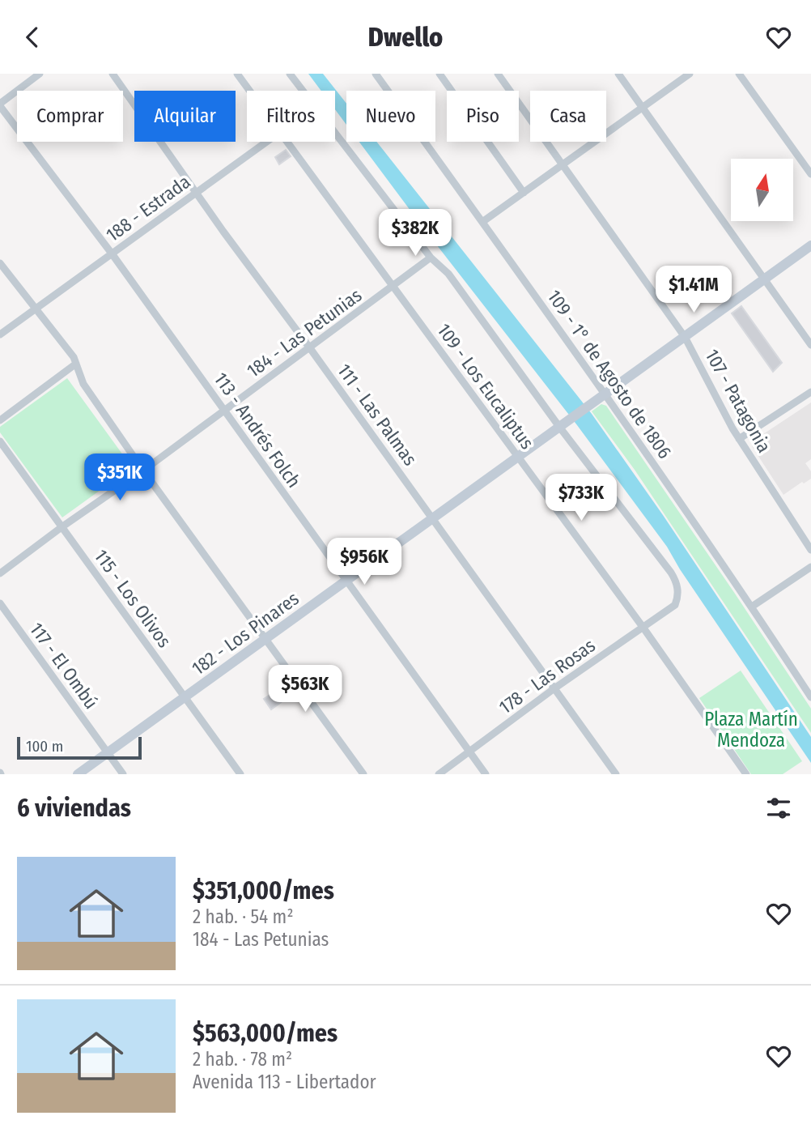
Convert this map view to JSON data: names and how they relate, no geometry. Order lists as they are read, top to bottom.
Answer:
{
  "streets": {
    "street": [
      "188 - Estrada",
      "184 - Las Petunias",
      "109 - 1° de Agosto de 1806",
      "109 - Los Eucaliptus",
      "107 - Patagonia",
      "111 - Las Palmas",
      "113 - Andrés Folch",
      "115 - Los Olivos",
      "182 - Los Pinares",
      "117 - El Ombú",
      "178 - Las Rosas"
    ]
  },
  "crossings": [
    ["188 - Estrada", "111 - Las Palmas"],
    ["188 - Estrada", "113 - Andrés Folch"],
    ["184 - Las Petunias", "109 - Los Eucaliptus"],
    ["184 - Las Petunias", "111 - Las Palmas"],
    ["184 - Las Petunias", "113 - Andrés Folch"],
    ["184 - Las Petunias", "115 - Los Olivos"],
    ["109 - 1° de Agosto de 1806", "182 - Los Pinares"],
    ["109 - Los Eucaliptus", "182 - Los Pinares"],
    ["109 - Los Eucaliptus", "178 - Las Rosas"],
    ["107 - Patagonia", "182 - Los Pinares"],
    ["111 - Las Palmas", "182 - Los Pinares"],
    ["111 - Las Palmas", "178 - Las Rosas"],
    ["113 - Andrés Folch", "182 - Los Pinares"],
    ["113 - Andrés Folch", "178 - Las Rosas"],
    ["115 - Los Olivos", "182 - Los Pinares"],
    ["182 - Los Pinares", "117 - El Ombú"],
    ["182 - Los Pinares", "178 - Las Rosas"]
  ],
  "parks": ["Plaza Martín Mendoza"],
  "scale_bar": "100 m",
  "north": "top",
  "page": {
    "header": "Dwello",
    "chip": [
      "Comprar",
      "Alquilar",
      "Filtros",
      "Nuevo",
      "Piso",
      "Casa"
    ],
    "price": [
      "$382K",
      "$1.41M",
      "$351K",
      "$733K",
      "$956K",
      "$563K"
    ],
    "scale": "100 m",
    "heading": "6 viviendas",
    "list": [
      {
        "name": "$351,000/mes",
        "note": "2 hab. · 54 m² · 184 - Las Petunias"
      },
      {
        "name": "$563,000/mes",
        "note": "2 hab. · 78 m² · Avenida 113 - Libertador"
      }
    ]
  }
}
